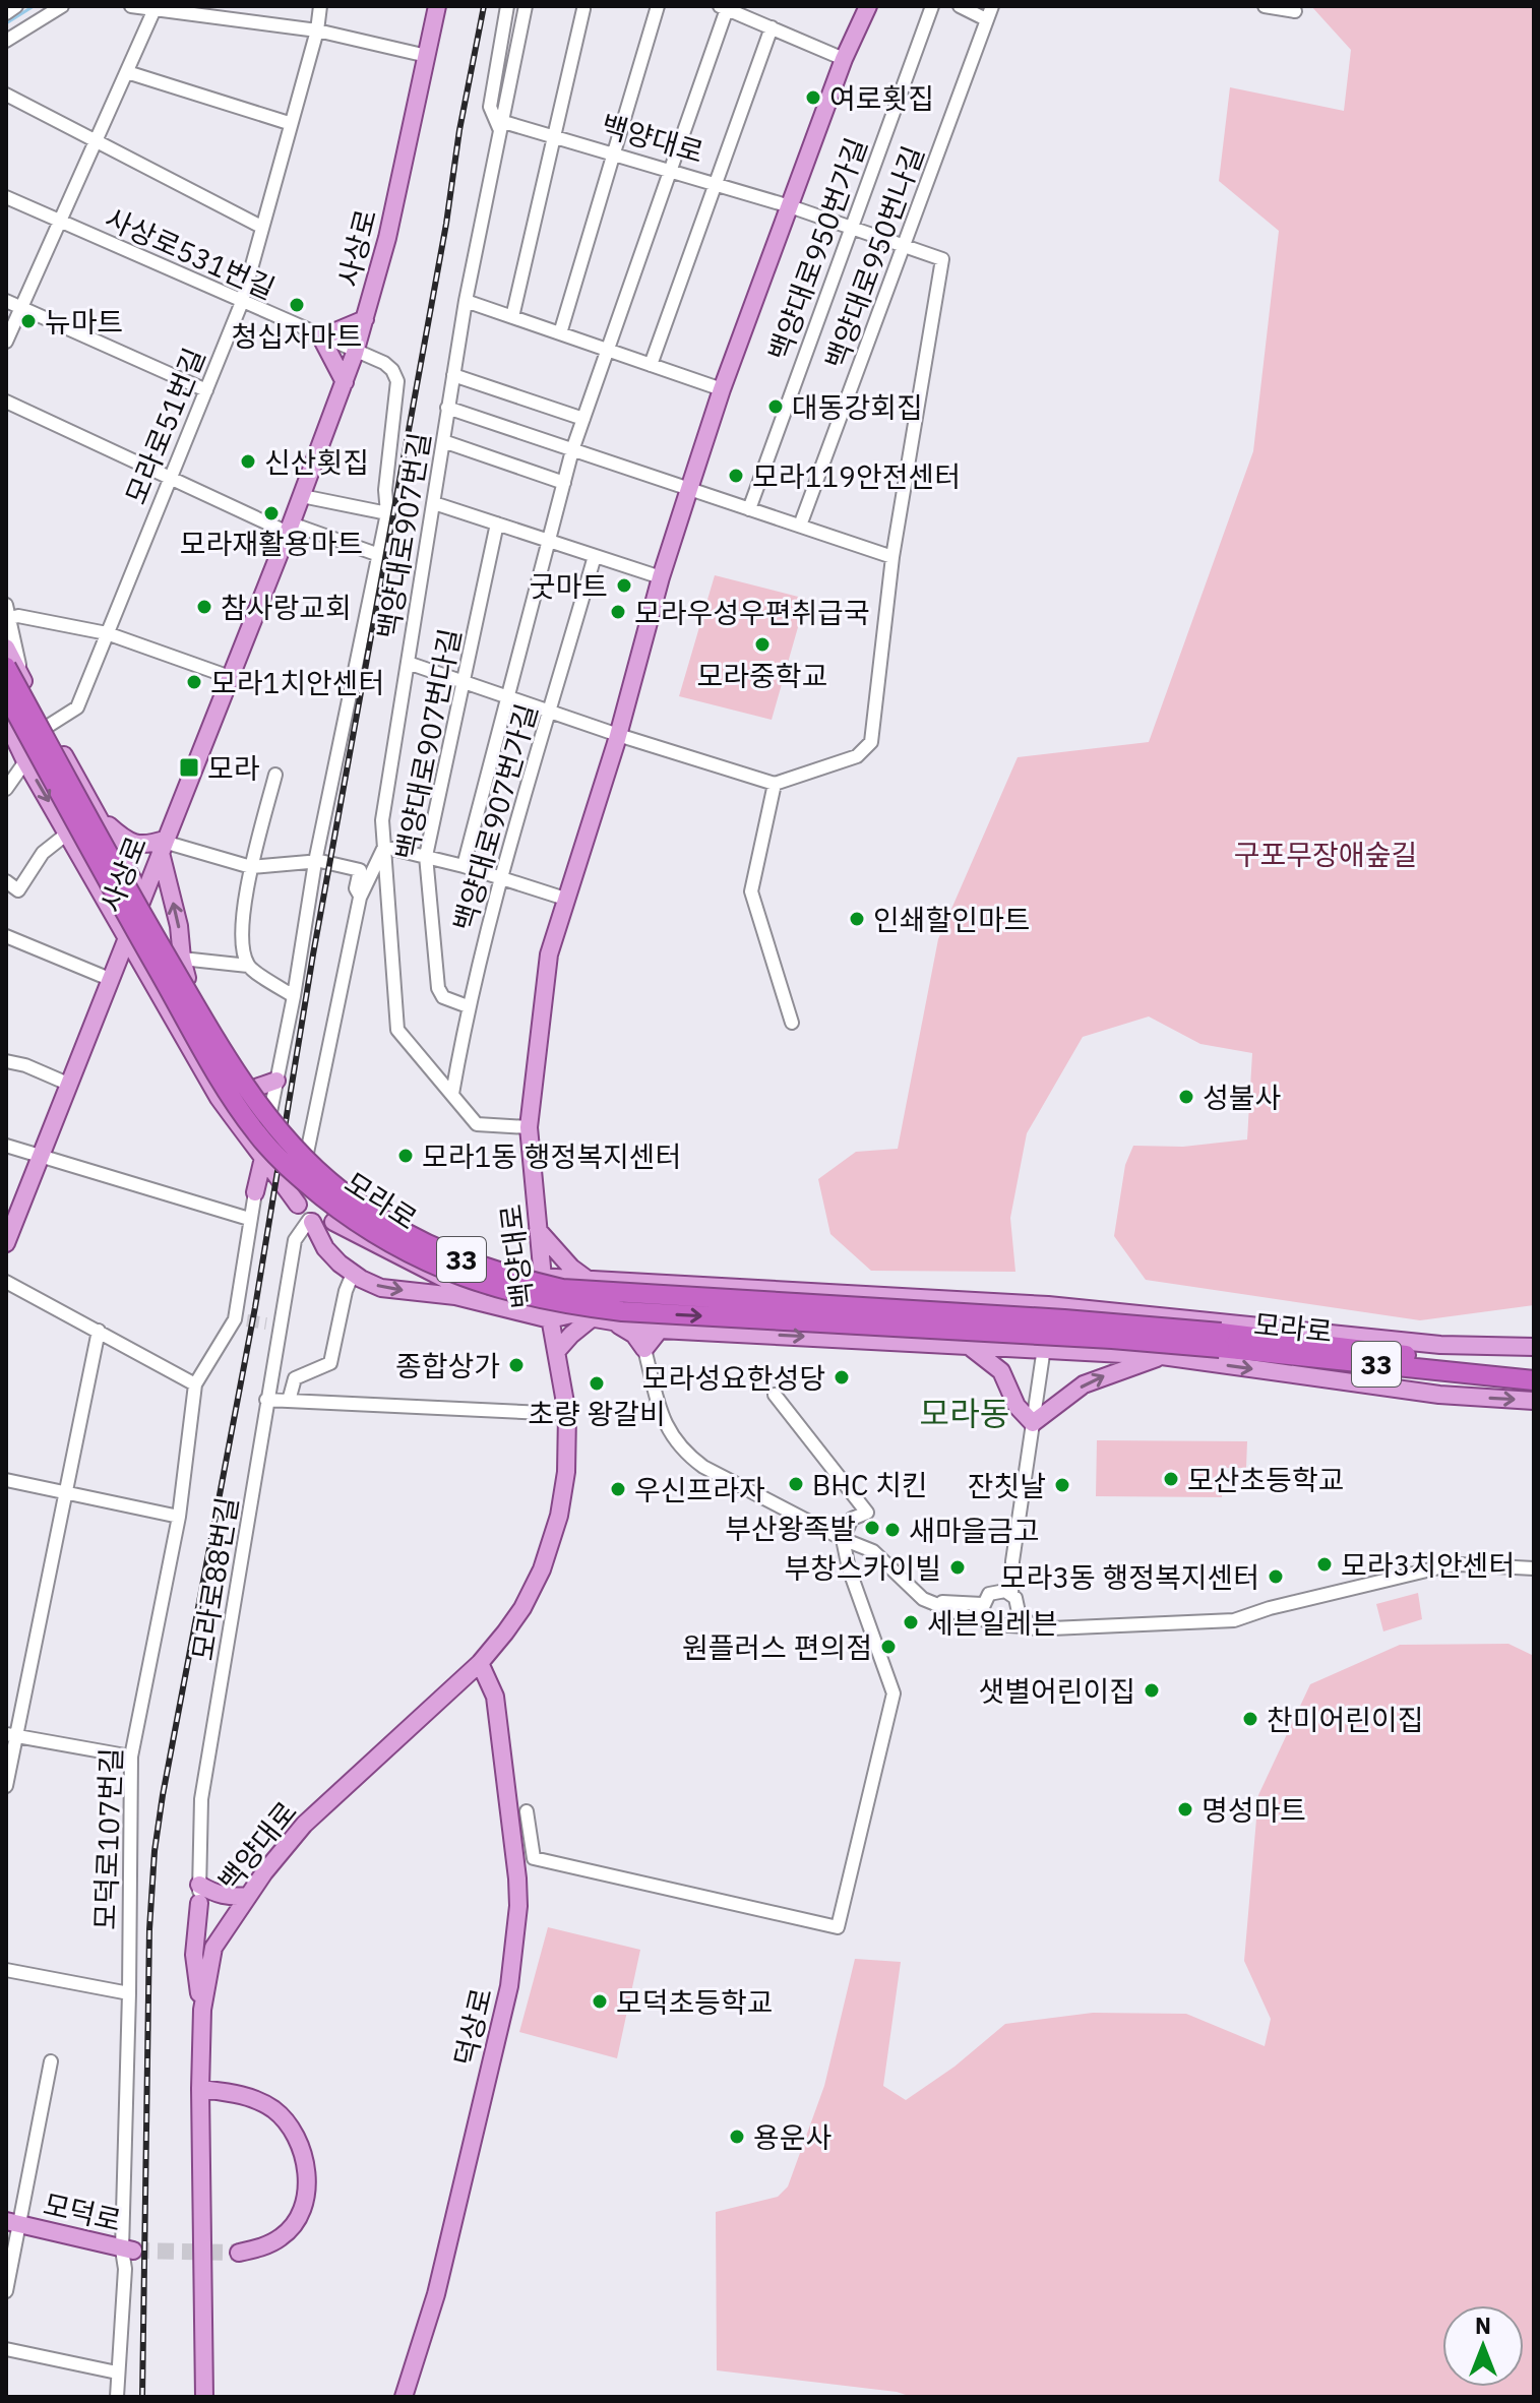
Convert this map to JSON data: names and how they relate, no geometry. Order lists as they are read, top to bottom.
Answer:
{
  "streets": {
    "highway": ["모라로", "33"],
    "main road": [
      "백양대로",
      "사상로",
      "덕상로",
      "모덕로"
    ],
    "street": [
      "백양대로950번가길",
      "사상로531번길",
      "백양대로950번나길",
      "모라로51번길",
      "백양대로907번길",
      "백양대로907번다길",
      "백양대로907번가길",
      "모라로88번길",
      "모덕로107번길"
    ]
  },
  "crossings": [
    ["백양대로", "백양대로950번가길"],
    ["백양대로", "백양대로950번나길"],
    ["백양대로", "백양대로907번길"],
    ["백양대로", "모라로"],
    ["백양대로", "모라로88번길"],
    ["백양대로", "덕상로"],
    ["사상로", "사상로531번길"],
    ["사상로", "모라로"],
    ["사상로531번길", "모라로51번길"],
    ["사상로531번길", "모라로"],
    ["모라로51번길", "모라로"],
    ["백양대로907번길", "백양대로907번가길"],
    ["백양대로907번다길", "백양대로907번가길"],
    ["모라로", "모라로88번길"],
    ["모덕로107번길", "모덕로"]
  ],
  "districts": ["모라동"],
  "parks": ["구포무장애숲길"],
  "places": {
    "other": [
      "여로횟집",
      "청십자마트",
      "뉴마트",
      "대동강회집",
      "신산횟집",
      "모라119안전센터",
      "모라재활용마트",
      "굿마트",
      "참사랑교회",
      "모라우성우편취급국",
      "모라중학교",
      "모라1치안센터",
      "인쇄할인마트",
      "성불사",
      "모라1동 행정복지센터",
      "종합상가",
      "모라성요한성당",
      "초량 왕갈비",
      "모산초등학교",
      "BHC 치킨",
      "잔칫날",
      "우신프라자",
      "부산왕족발",
      "새마을금고",
      "모라3치안센터",
      "부창스카이빌",
      "모라3동 행정복지센터",
      "세븐일레븐",
      "원플러스 편의점",
      "샛별어린이집",
      "찬미어린이집",
      "명성마트",
      "모덕초등학교",
      "용운사"
    ],
    "transit": ["모라"]
  },
  "north": "top"
}
